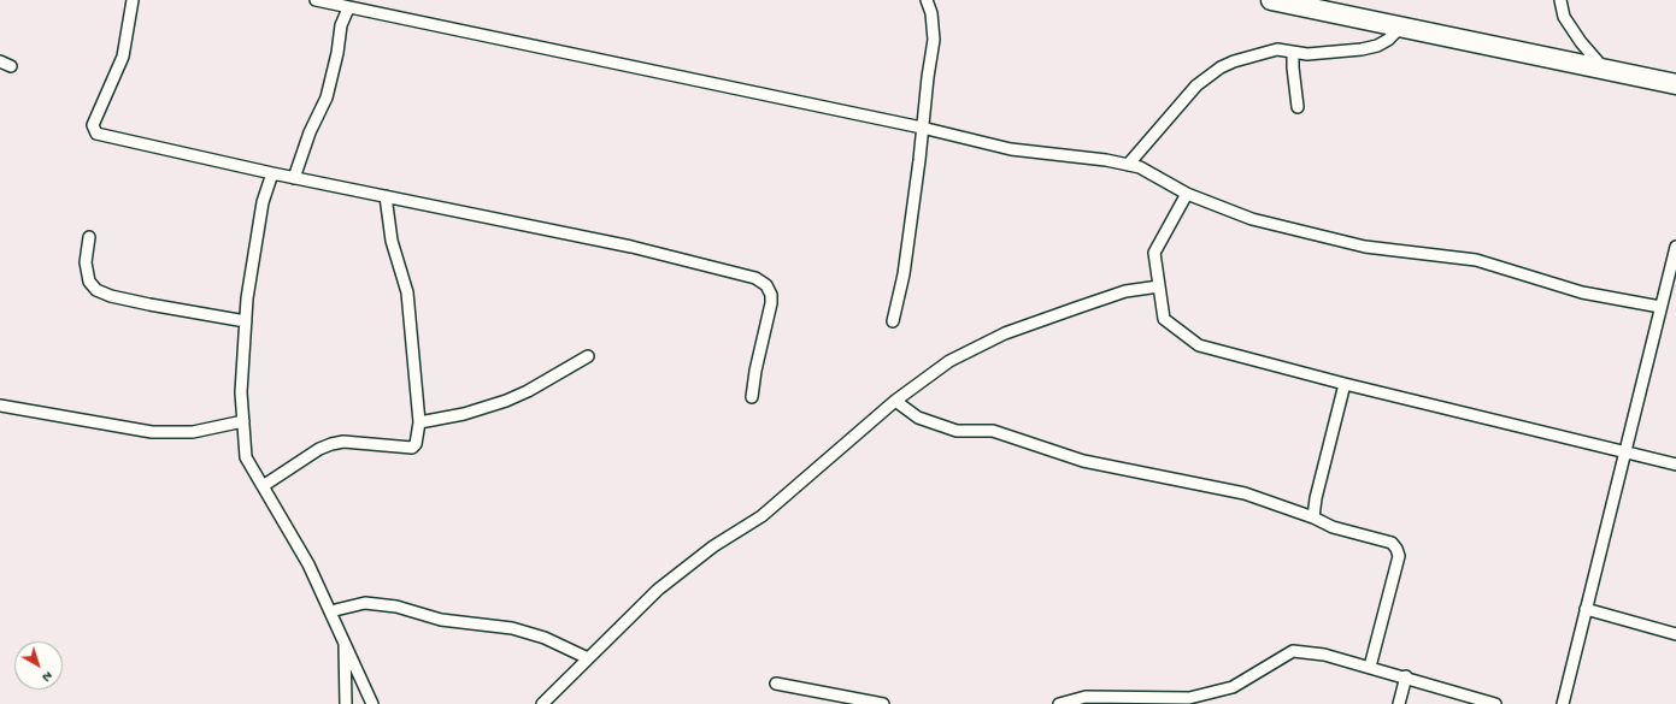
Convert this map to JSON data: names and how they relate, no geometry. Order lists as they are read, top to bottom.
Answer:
{
  "north": "bottom right"
}
